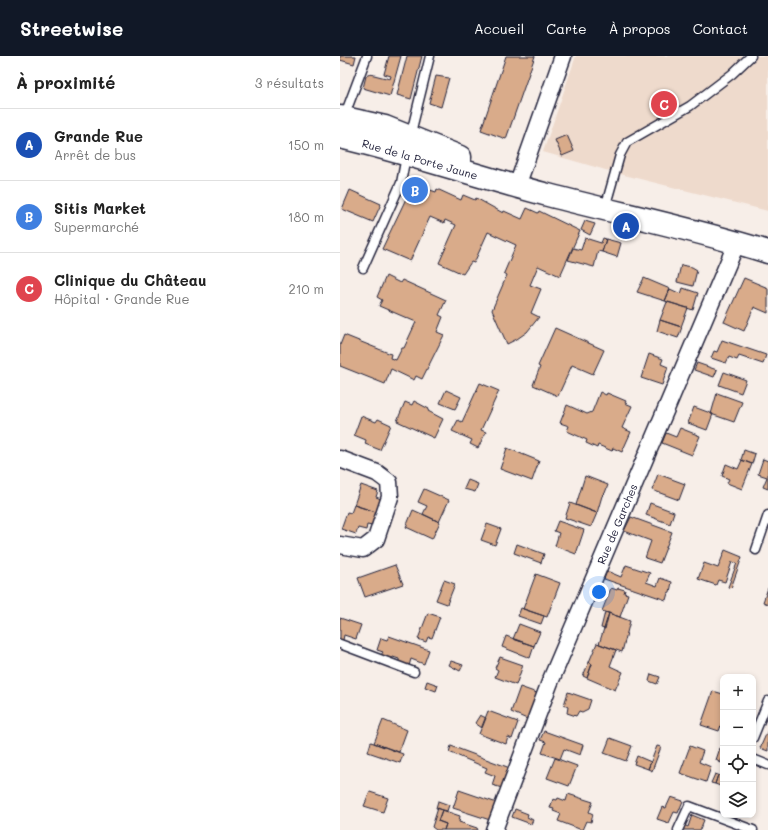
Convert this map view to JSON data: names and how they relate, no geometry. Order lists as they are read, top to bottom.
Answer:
{
  "streets": {
    "main road": ["Rue de la Porte Jaune"],
    "street": ["Rue de Garches"]
  },
  "crossings": [
    ["Rue de la Porte Jaune", "Rue de Garches"]
  ],
  "page": {
    "header": "Streetwise",
    "nav": [
      "Accueil",
      "Carte",
      "À propos",
      "Contact"
    ],
    "heading": ["À proximité", "3 résultats"],
    "pins": ["C", "B", "A"],
    "list": [
      {
        "mark": "A",
        "name": "Grande Rue",
        "note": "Arrêt de bus",
        "value": "150 m"
      },
      {
        "mark": "B",
        "name": "Sitis Market",
        "note": "Supermarché",
        "value": "180 m"
      },
      {
        "mark": "C",
        "name": "Clinique du Château",
        "note": "Hôpital · Grande Rue",
        "value": "210 m"
      }
    ],
    "map_buttons": ["+", "−"]
  }
}
